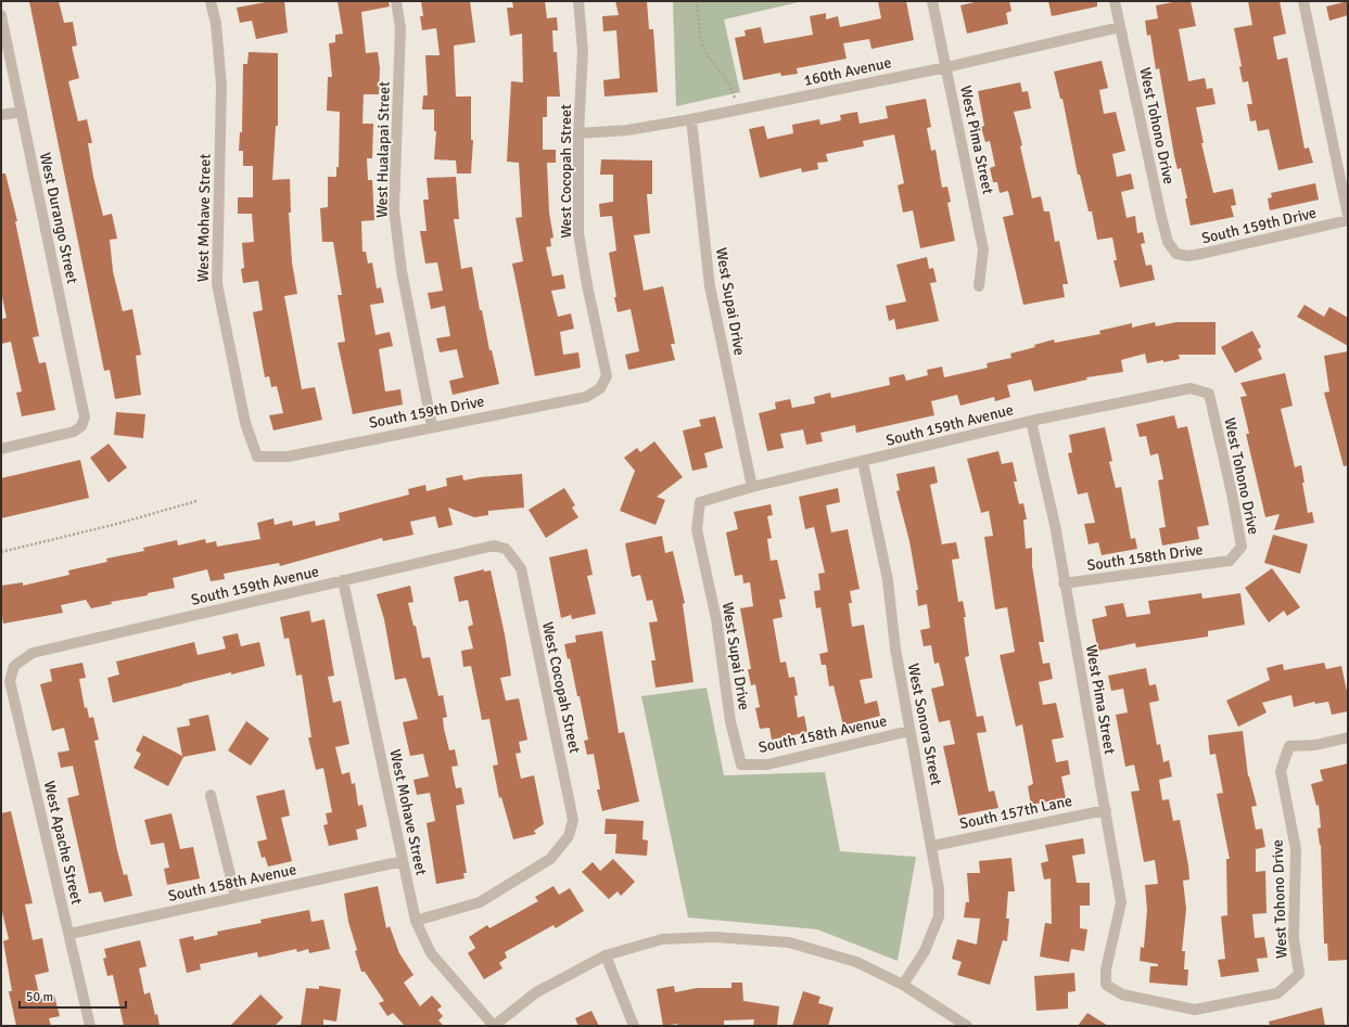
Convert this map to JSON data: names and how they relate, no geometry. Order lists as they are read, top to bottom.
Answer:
{
  "streets": {
    "street": [
      "160th Avenue",
      "West Tohono Drive",
      "West Pima Street",
      "West Hualapai Street",
      "West Cocopah Street",
      "West Durango Street",
      "West Mohave Street",
      "South 159th Drive",
      "West Supai Drive",
      "South 159th Avenue",
      "South 158th Drive",
      "West Sonora Street",
      "South 158th Avenue",
      "South 157th Lane",
      "West Apache Street"
    ]
  },
  "crossings": [
    ["160th Avenue", "West Tohono Drive"],
    ["160th Avenue", "West Pima Street"],
    ["160th Avenue", "West Cocopah Street"],
    ["160th Avenue", "West Supai Drive"],
    ["West Tohono Drive", "West Pima Street"],
    ["West Tohono Drive", "South 159th Drive"],
    ["West Tohono Drive", "South 159th Avenue"],
    ["West Tohono Drive", "South 158th Drive"],
    ["West Pima Street", "South 159th Avenue"],
    ["West Pima Street", "South 158th Drive"],
    ["West Pima Street", "South 157th Lane"],
    ["West Hualapai Street", "South 159th Drive"],
    ["West Cocopah Street", "West Mohave Street"],
    ["West Cocopah Street", "South 159th Drive"],
    ["West Cocopah Street", "South 159th Avenue"],
    ["West Mohave Street", "South 159th Drive"],
    ["West Mohave Street", "South 159th Avenue"],
    ["West Mohave Street", "South 158th Avenue"],
    ["West Supai Drive", "South 159th Avenue"],
    ["West Supai Drive", "South 158th Avenue"],
    ["South 159th Avenue", "West Sonora Street"],
    ["South 159th Avenue", "West Apache Street"],
    ["West Sonora Street", "South 158th Avenue"],
    ["West Sonora Street", "South 157th Lane"],
    ["South 158th Avenue", "West Apache Street"]
  ],
  "scale_bar": "50 m"
}
